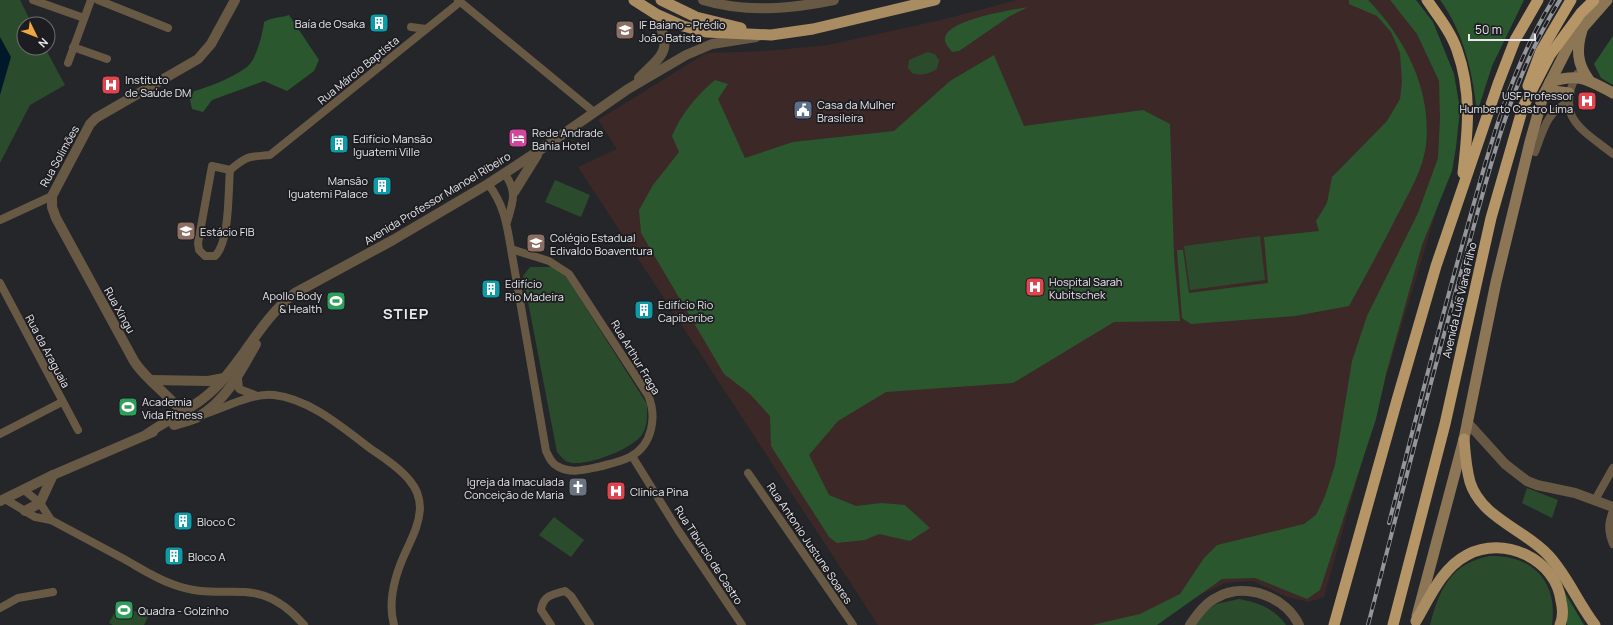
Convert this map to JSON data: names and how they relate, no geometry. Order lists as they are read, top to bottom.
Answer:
{
  "streets": {
    "highway": ["Avenida Luís Viana Filho"],
    "street": [
      "Rua Márclo Baptista",
      "Rua Solimões",
      "Avenida Professor Manoel Ribeiro",
      "Rua Xingu",
      "Rua da Araguaia",
      "Rua Arthur Fraga",
      "Rua Antonio Justune Soares",
      "Rua Tiburcio de Castro"
    ]
  },
  "crossings": [
    ["Rua Solimões", "Rua Xingu"],
    ["Avenida Professor Manoel Ribeiro", "Rua Xingu"],
    ["Avenida Professor Manoel Ribeiro", "Rua Arthur Fraga"],
    ["Rua Arthur Fraga", "Rua Tiburcio de Castro"]
  ],
  "districts": ["STIEP"],
  "places": {
    "building": [
      "Baía de Osaka",
      "Edifício Mansão Iguatemi Ville",
      "Mansão Iguatemi Palace",
      "Edifício Rio Madeira",
      "Edifício Rio Capiberibe",
      "Bloco C",
      "Bloco A"
    ],
    "school or university": ["IF Baiano - Prédio João Batista", "Estácio FIB", "Colégio Estadual Edivaldo Boaventura"],
    "hospital": [
      "Instituto de Saúde DM",
      "USF Professor Humberto Castro Lima",
      "Hospital Sarah Kubitschek",
      "Clinica Pina"
    ],
    "public building": ["Casa da Mulher Brasileira"],
    "hotel": ["Rede Andrade Bahia Hotel"],
    "sports": ["Apollo Body & Health", "Academia Vida Fitness", "Quadra - Golzinho"],
    "church": ["Igreja da Imaculada Conceição de Maria"]
  },
  "scale_bar": "50 m",
  "north": "bottom right"
}
